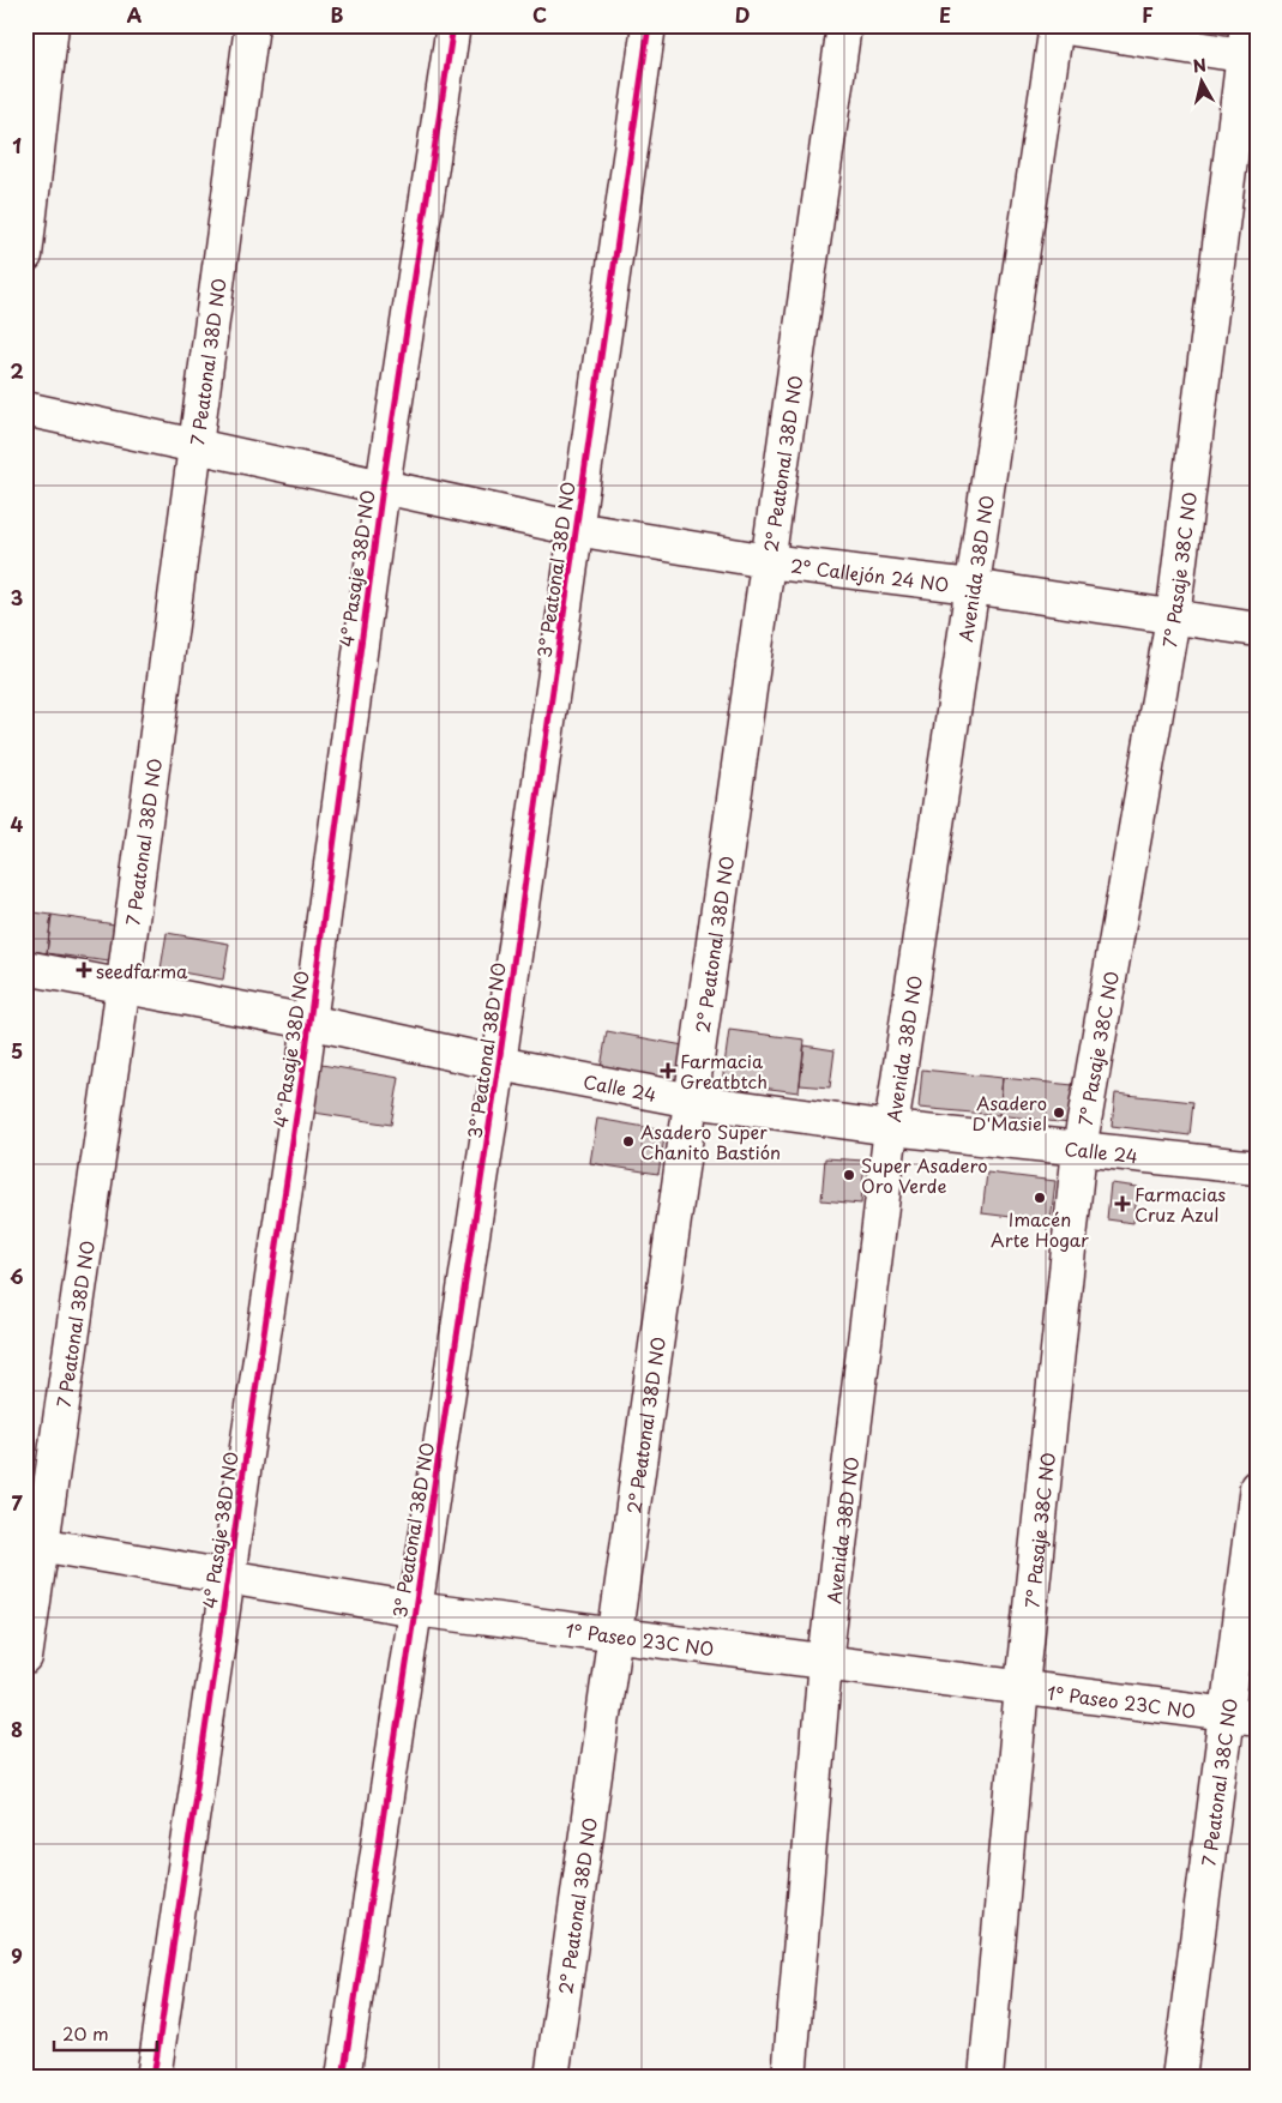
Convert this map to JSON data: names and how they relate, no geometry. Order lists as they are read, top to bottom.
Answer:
{
  "streets": {
    "street": [
      "7 Peatonal 38D NO",
      "2° Peatonal 38D NO",
      "4° Pasaje 38D NO",
      "Avenida 38D NO",
      "3° Peatonal 38D NO",
      "7° Pasaje 38C NO",
      "2° Callejón 24 NO",
      "Calle 24",
      "1° Paseo 23C NO",
      "7 Peatonal 38C NO"
    ]
  },
  "crossings": [
    ["7 Peatonal 38D NO", "2° Callejón 24 NO"],
    ["7 Peatonal 38D NO", "Calle 24"],
    ["7 Peatonal 38D NO", "1° Paseo 23C NO"],
    ["2° Peatonal 38D NO", "2° Callejón 24 NO"],
    ["2° Peatonal 38D NO", "Calle 24"],
    ["2° Peatonal 38D NO", "1° Paseo 23C NO"],
    ["4° Pasaje 38D NO", "2° Callejón 24 NO"],
    ["4° Pasaje 38D NO", "Calle 24"],
    ["4° Pasaje 38D NO", "1° Paseo 23C NO"],
    ["Avenida 38D NO", "2° Callejón 24 NO"],
    ["Avenida 38D NO", "Calle 24"],
    ["Avenida 38D NO", "1° Paseo 23C NO"],
    ["3° Peatonal 38D NO", "2° Callejón 24 NO"],
    ["3° Peatonal 38D NO", "Calle 24"],
    ["3° Peatonal 38D NO", "1° Paseo 23C NO"],
    ["7° Pasaje 38C NO", "2° Callejón 24 NO"],
    ["7° Pasaje 38C NO", "Calle 24"],
    ["7° Pasaje 38C NO", "1° Paseo 23C NO"],
    ["1° Paseo 23C NO", "7 Peatonal 38C NO"]
  ],
  "places": {
    "health": ["seedfarma", "Farmacia Greatbtch", "Farmacias Cruz Azul"],
    "other": [
      "Asadero D'Masiel",
      "Asadero Super Chanito Bastión",
      "Super Asadero Oro Verde",
      "Imacén Arte Hogar"
    ]
  },
  "scale_bar": "20 m",
  "north": "top",
  "grid": {
    "columns": [
      "A",
      "B",
      "C",
      "D",
      "E",
      "F"
    ],
    "rows": [
      "1",
      "2",
      "3",
      "4",
      "5",
      "6",
      "7",
      "8",
      "9"
    ]
  }
}
